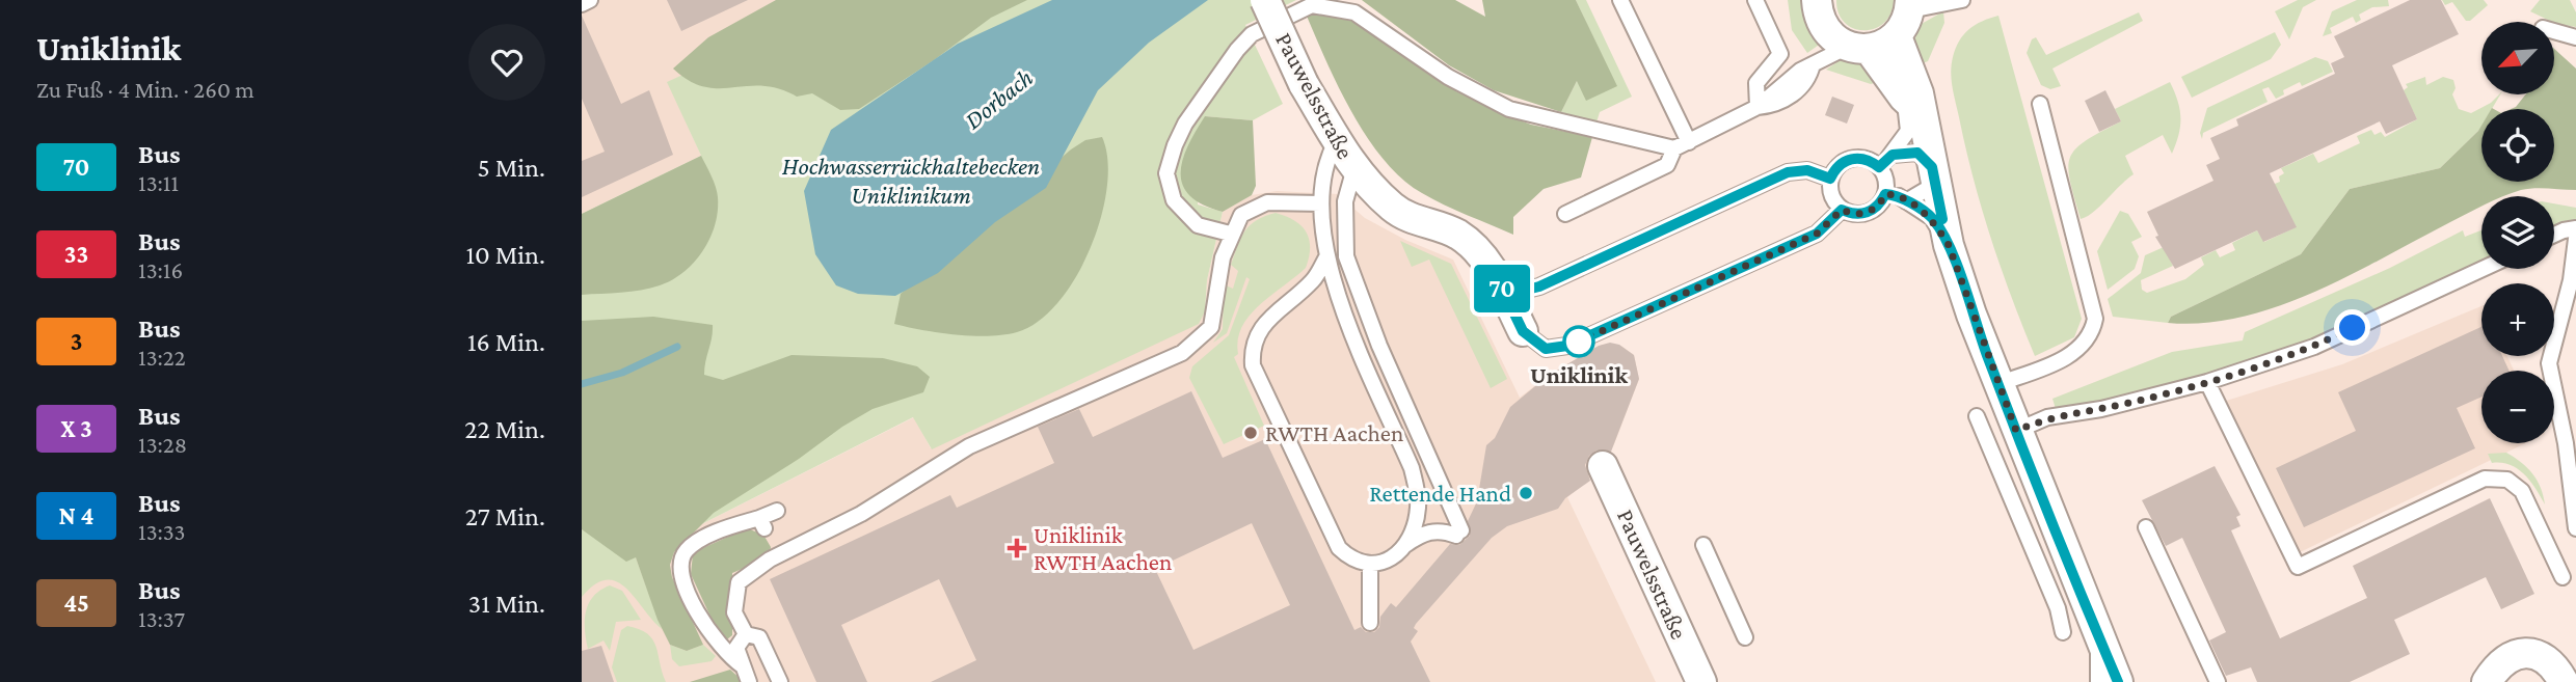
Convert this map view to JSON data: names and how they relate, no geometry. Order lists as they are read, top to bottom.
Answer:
{
  "streets": {
    "street": ["Pauwelsstraße"]
  },
  "water": ["Dorbach", "Hochwasserrückhaltebecken Uniklinikum"],
  "places": {
    "other": ["Uniklinik", "RWTH Aachen", "Rettende Hand"],
    "health": ["Uniklinik RWTH Aachen"]
  },
  "lines": ["bus line 70"],
  "north": "bottom left",
  "page": {
    "heading": ["Uniklinik", "Zu Fuß · 4 Min. · 260 m"],
    "on_map": "70",
    "map_buttons": ["+", "−"],
    "list": [
      {
        "mark": "70",
        "name": "Bus",
        "note": "13:11",
        "value": "5 Min."
      },
      {
        "mark": "33",
        "name": "Bus",
        "note": "13:16",
        "value": "10 Min."
      },
      {
        "mark": "3",
        "name": "Bus",
        "note": "13:22",
        "value": "16 Min."
      },
      {
        "mark": "X 3",
        "name": "Bus",
        "note": "13:28",
        "value": "22 Min."
      },
      {
        "mark": "N 4",
        "name": "Bus",
        "note": "13:33",
        "value": "27 Min."
      },
      {
        "mark": "45",
        "name": "Bus",
        "note": "13:37",
        "value": "31 Min."
      }
    ]
  }
}
